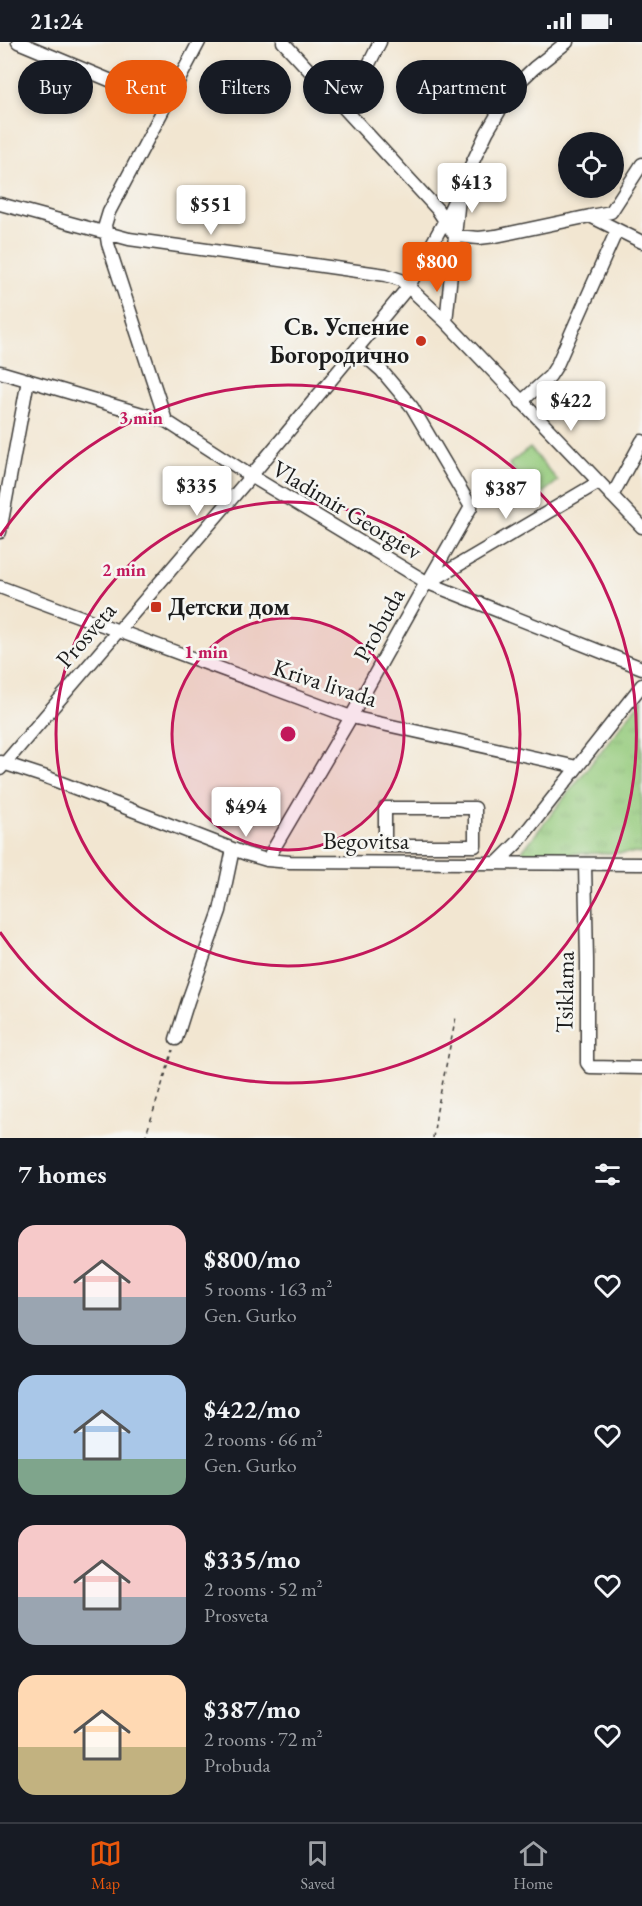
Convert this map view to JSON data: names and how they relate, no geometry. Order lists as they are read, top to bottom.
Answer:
{
  "streets": {
    "street": [
      "Vladimir Georgiev",
      "Probuda",
      "Prosveta",
      "Kriva livada",
      "Begovitsa",
      "Tsiklama"
    ]
  },
  "crossings": [
    ["Vladimir Georgiev", "Probuda"],
    ["Vladimir Georgiev", "Prosveta"],
    ["Probuda", "Kriva livada"],
    ["Probuda", "Begovitsa"],
    ["Prosveta", "Kriva livada"],
    ["Prosveta", "Begovitsa"],
    ["Begovitsa", "Tsiklama"]
  ],
  "places": {
    "other": ["Св. Успение Богородично"],
    "transit": ["Детски дом"]
  },
  "page": {
    "status": "21:24",
    "chip": [
      "Buy",
      "Rent",
      "Filters",
      "New",
      "Apartment"
    ],
    "price": [
      "$413",
      "$551",
      "$800",
      "$422",
      "$335",
      "$387",
      "$494"
    ],
    "heading": "7 homes",
    "list": [
      {
        "name": "$800/mo",
        "note": "5 rooms · 163 m² · Gen. Gurko"
      },
      {
        "name": "$422/mo",
        "note": "2 rooms · 66 m² · Gen. Gurko"
      },
      {
        "name": "$335/mo",
        "note": "2 rooms · 52 m² · Prosveta"
      },
      {
        "name": "$387/mo",
        "note": "2 rooms · 72 m² · Probuda"
      }
    ],
    "tabs": ["Map", "Saved", "Home"]
  },
  "rings": ["3 min", "2 min", "1 min"]
}
